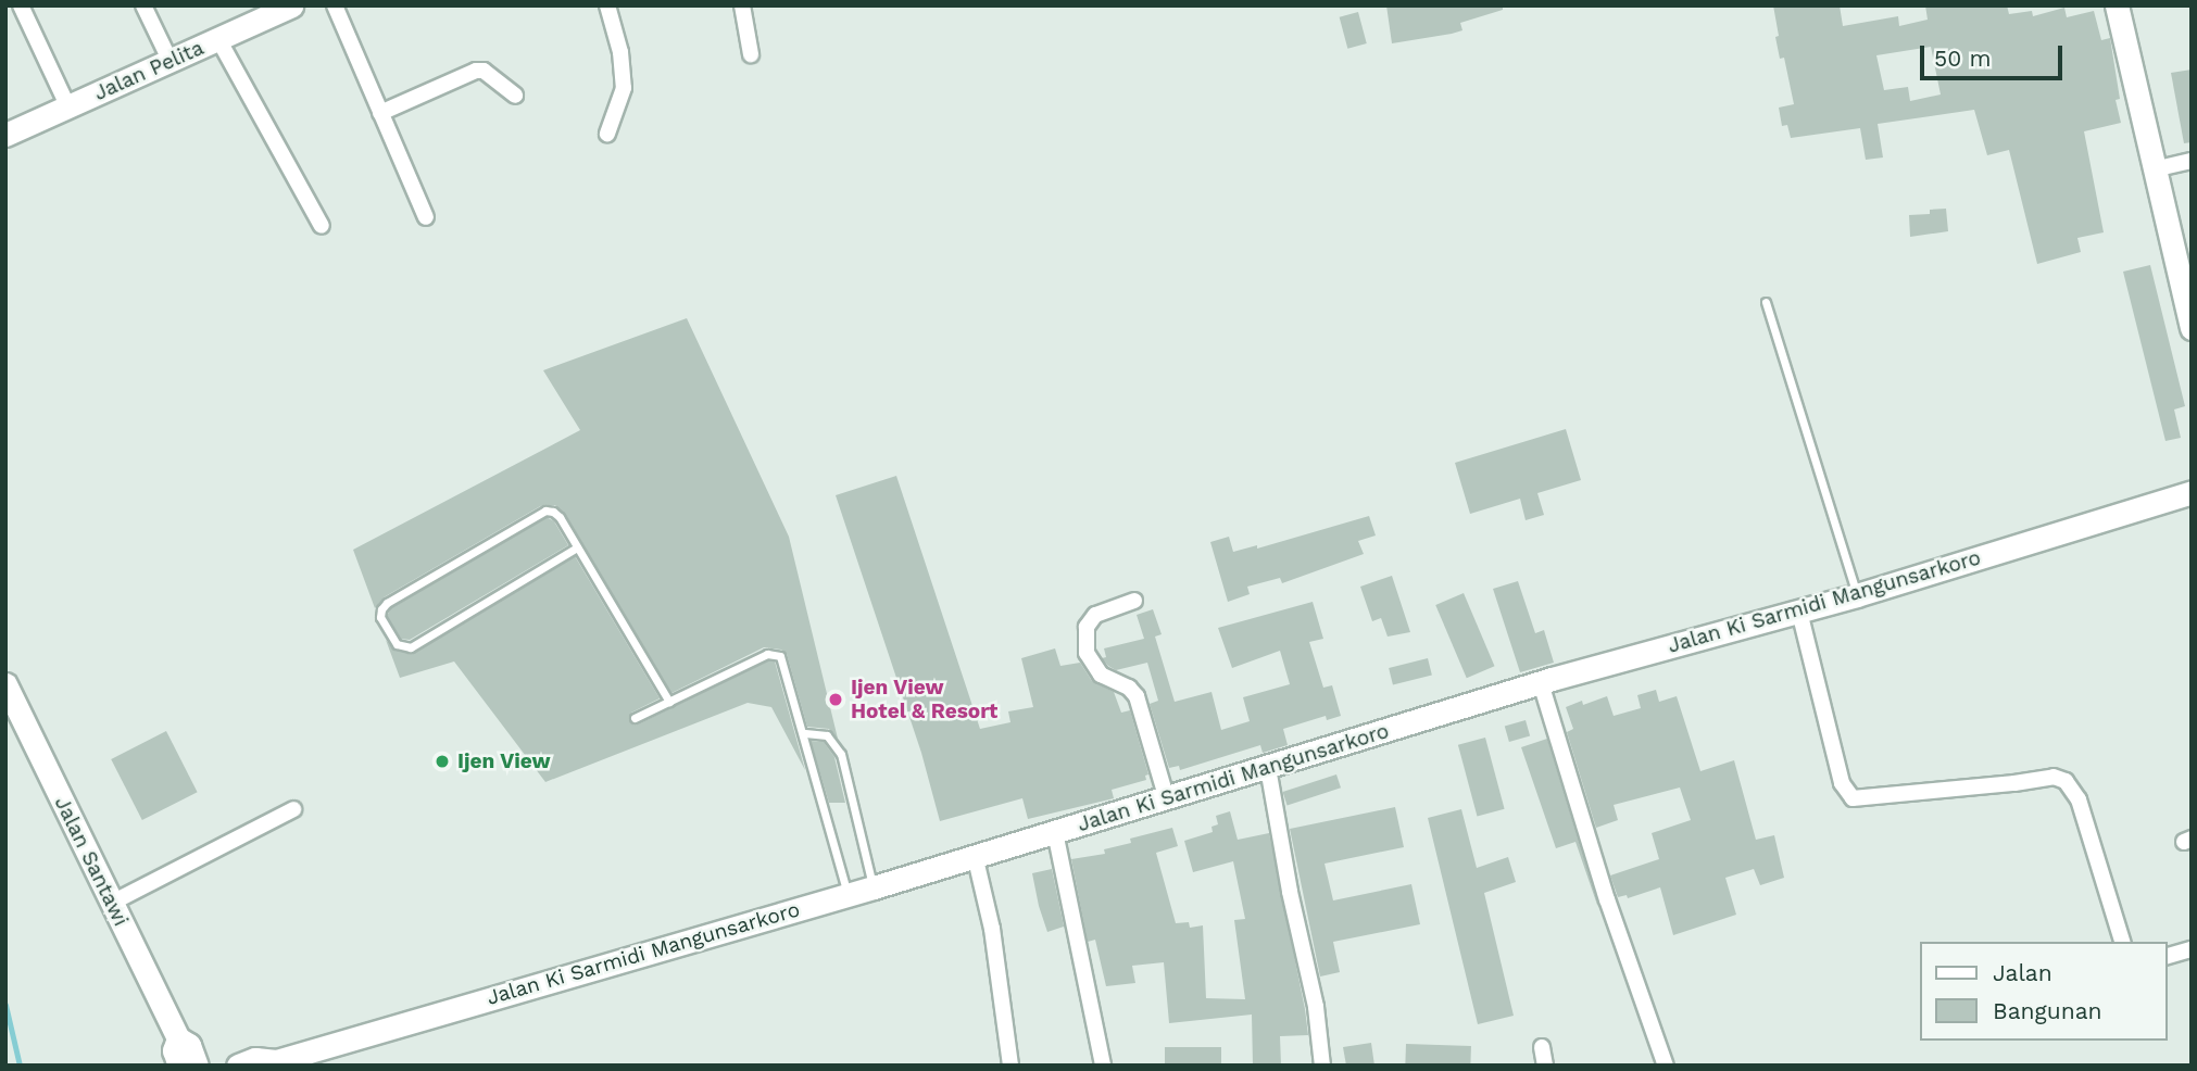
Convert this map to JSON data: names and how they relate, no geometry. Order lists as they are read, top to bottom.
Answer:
{
  "streets": {
    "main road": ["Jalan Pelita", "Jalan Ki Sarmidi Mangunsarkoro", "Jalan Santawi"]
  },
  "places": ["Ijen View Hotel & Resort", "Ijen View"],
  "legend": ["Jalan", "Bangunan"],
  "scale_bar": "50 m"
}
